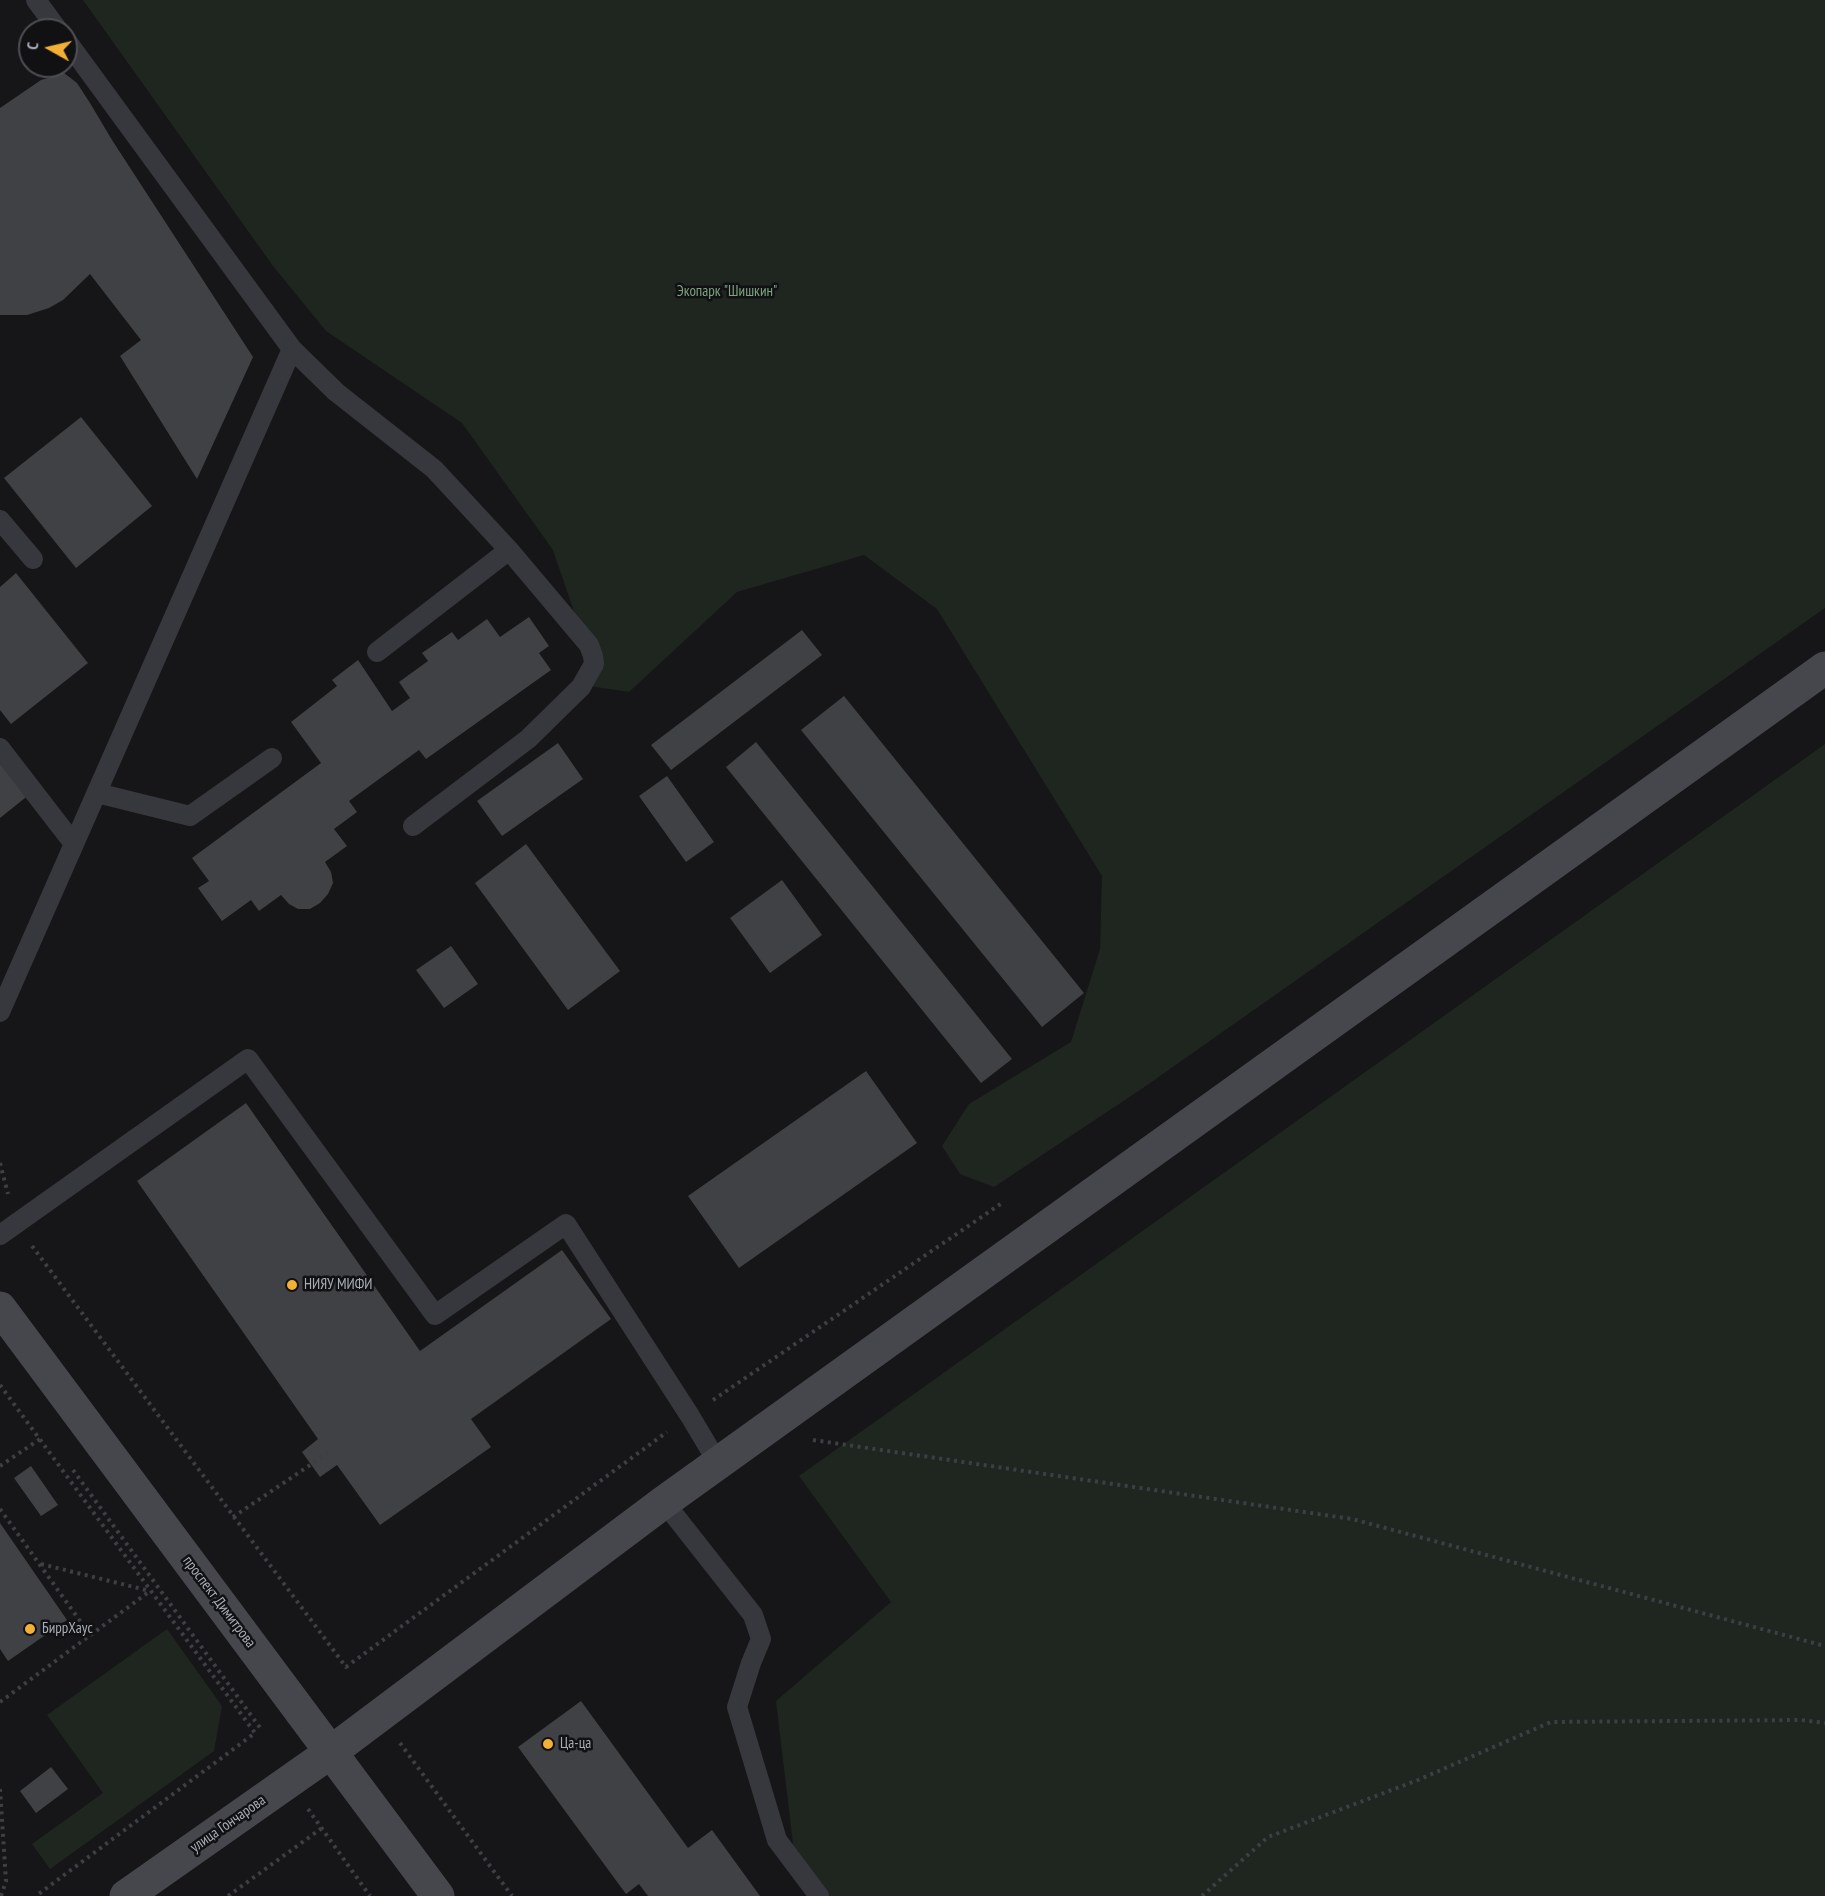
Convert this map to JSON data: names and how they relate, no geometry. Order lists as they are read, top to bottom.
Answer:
{
  "streets": {
    "main road": ["проспект Димитрова", "улица Гончарова"]
  },
  "crossings": [
    ["проспект Димитрова", "улица Гончарова"]
  ],
  "parks": ["Экопарк \"Шишкин\""],
  "places": ["НИЯУ МИФИ", "БиррХаус", "Ца-ца"],
  "north": "left"
}
